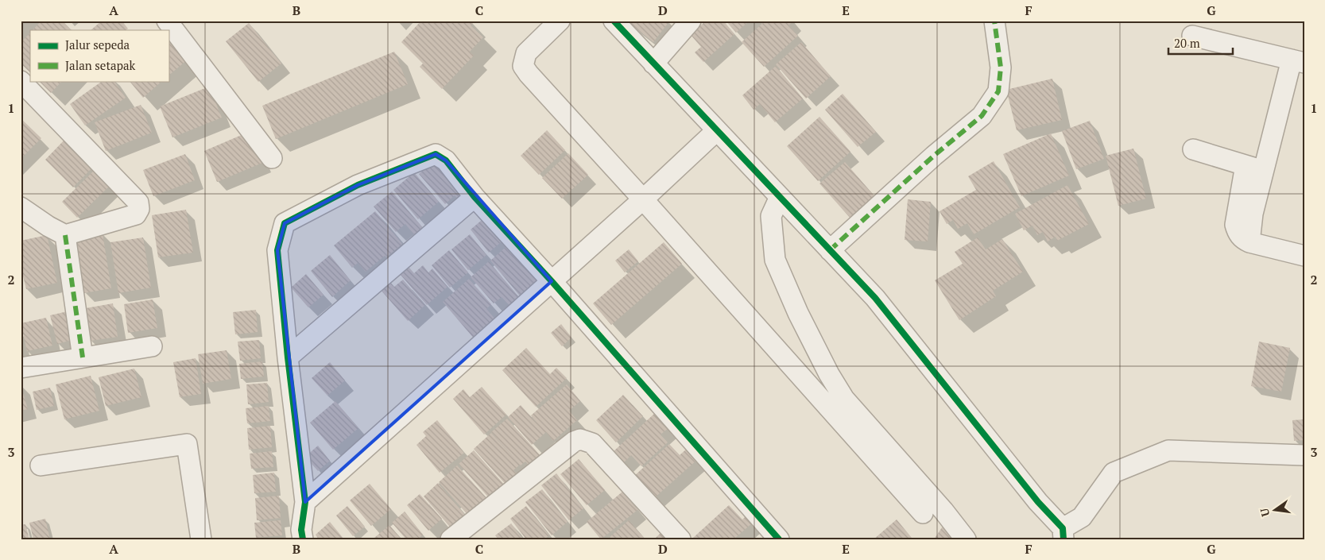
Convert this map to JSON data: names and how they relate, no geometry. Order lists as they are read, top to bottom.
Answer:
{
  "legend": ["Jalur sepeda", "Jalan setapak"],
  "scale_bar": "20 m",
  "north": "left",
  "grid": {
    "columns": [
      "A",
      "B",
      "C",
      "D",
      "E",
      "F",
      "G"
    ],
    "rows": ["1", "2", "3"]
  }
}
